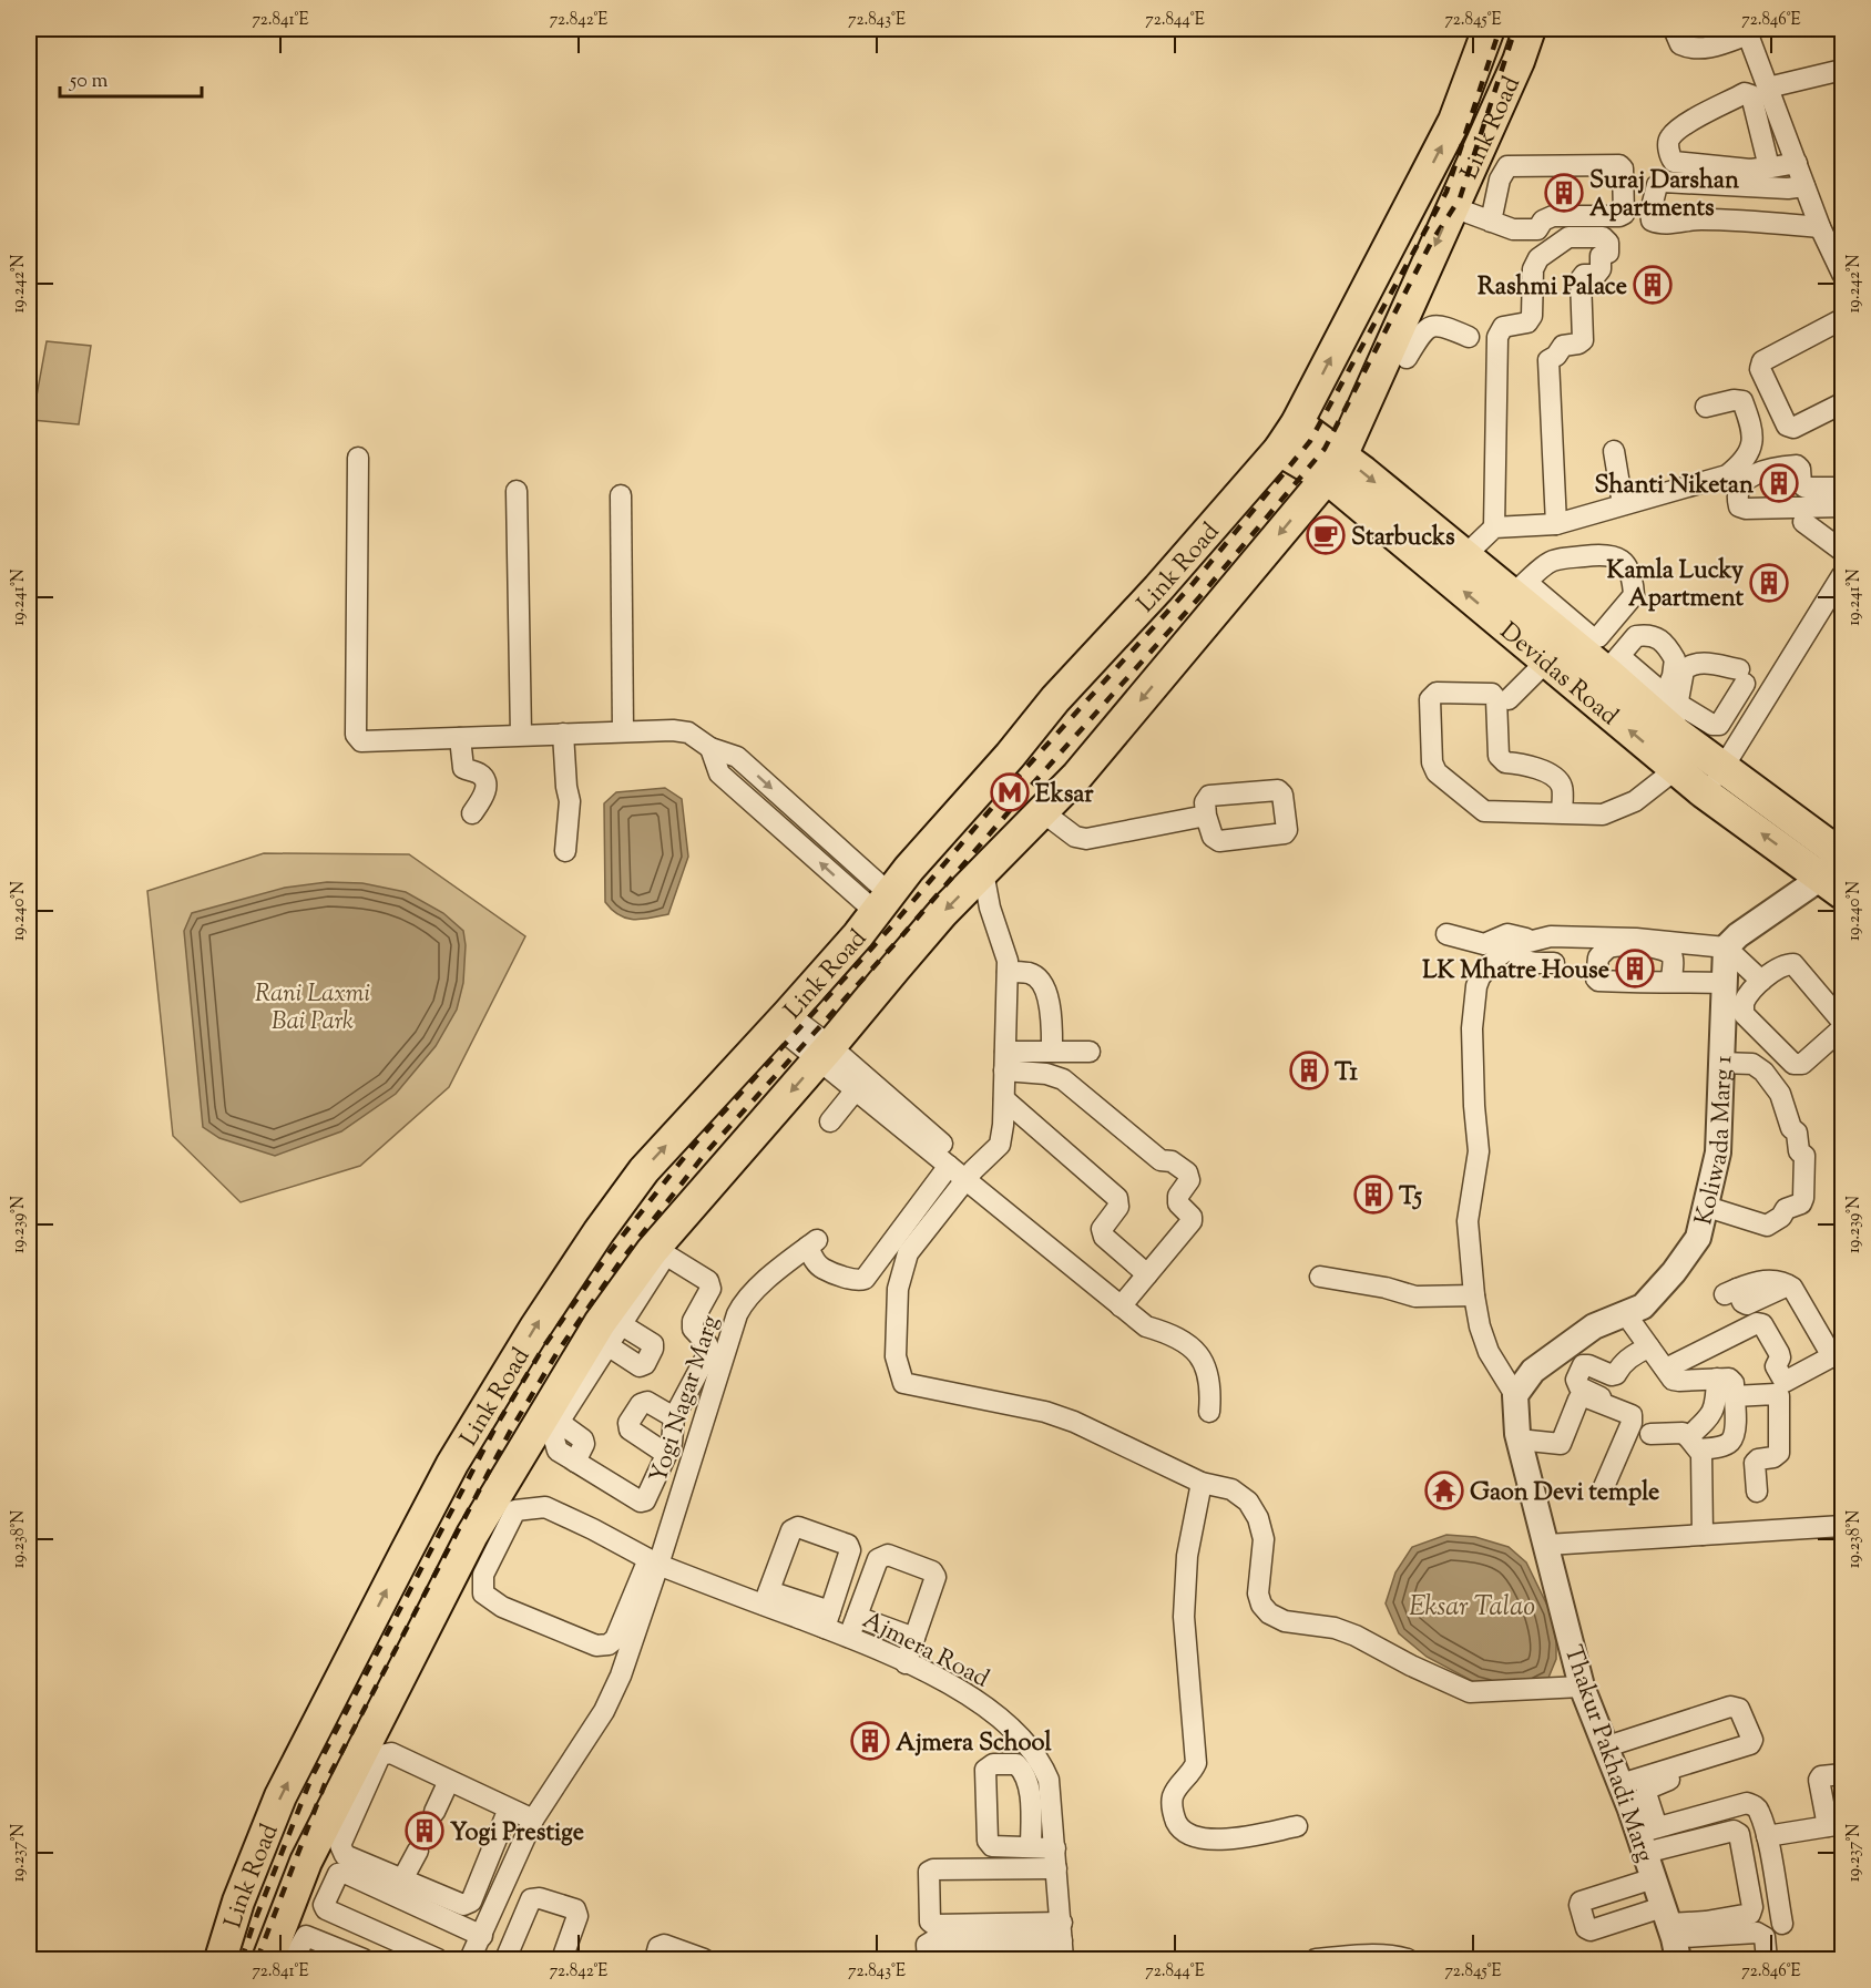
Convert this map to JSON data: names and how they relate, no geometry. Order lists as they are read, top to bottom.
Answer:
{
  "streets": {
    "main road": ["Link Road", "Devidas Road"],
    "street": [
      "Koliwada Marg 1",
      "Yogi Nagar Marg",
      "Ajmera Road",
      "Thakur Pakhadi Marg"
    ]
  },
  "crossings": [
    ["Link Road", "Devidas Road"],
    ["Link Road", "Ajmera Road"],
    ["Yogi Nagar Marg", "Ajmera Road"]
  ],
  "water": ["Eksar Talao"],
  "parks": ["Rani Laxmi Bai Park"],
  "places": {
    "building": [
      "Suraj Darshan Apartments",
      "Rashmi Palace",
      "Shanti Niketan",
      "Kamla Lucky Apartment",
      "LK Mhatre House",
      "T1",
      "T5",
      "Ajmera School",
      "Yogi Prestige"
    ],
    "cafe": ["Starbucks"],
    "metro station": ["Eksar"],
    "temple": ["Gaon Devi temple"]
  },
  "scale_bar": "50 m",
  "coordinates": [
    "72.841°E",
    "72.842°E",
    "72.843°E",
    "72.844°E",
    "72.845°E",
    "72.846°E",
    "19.242°N",
    "19.241°N",
    "19.240°N",
    "19.239°N",
    "19.238°N",
    "19.237°N"
  ]
}
